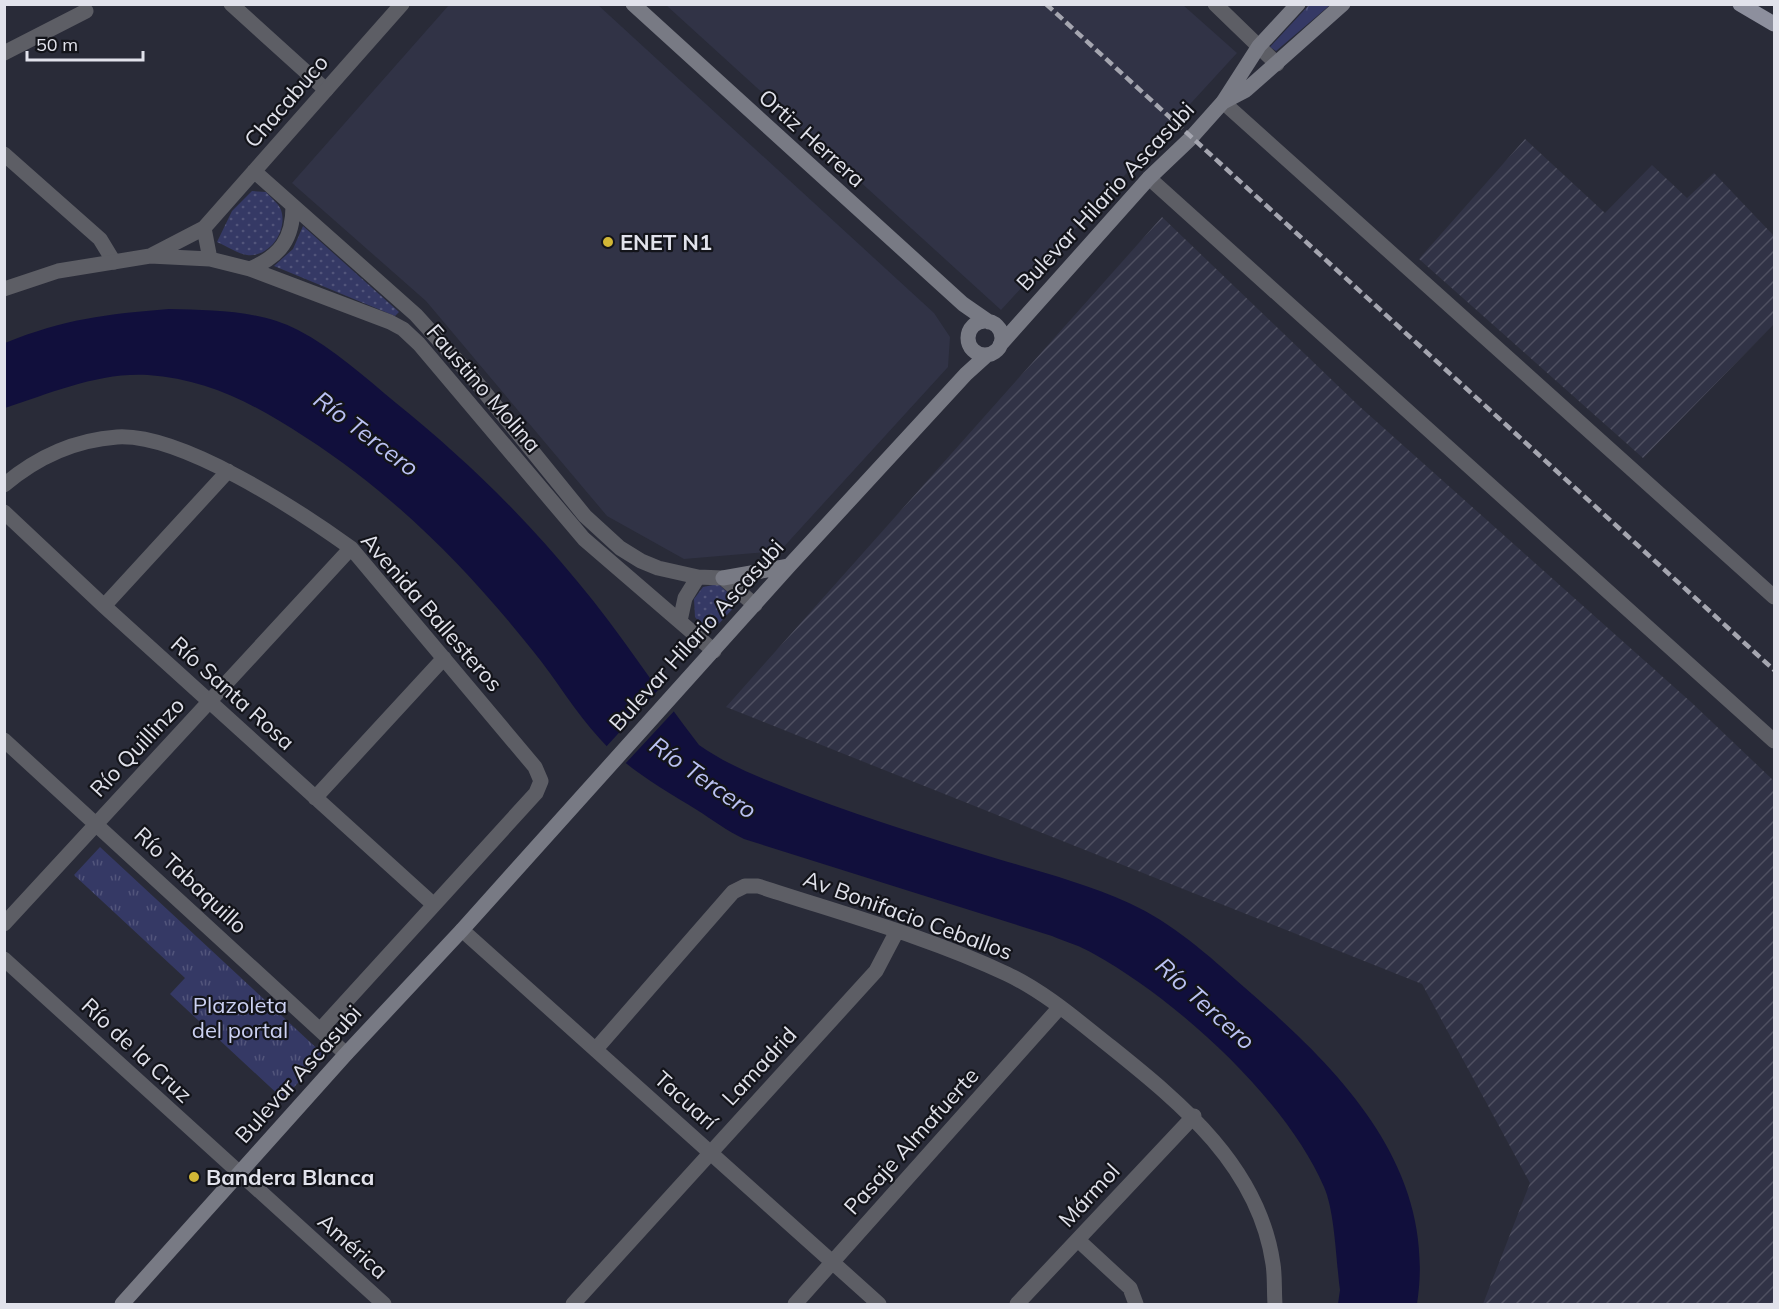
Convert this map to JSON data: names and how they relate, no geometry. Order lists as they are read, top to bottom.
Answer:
{
  "streets": {
    "main road": ["Ortiz Herrera", "Bulevar Hilario Ascasubi", "Bulevar Ascasubi"],
    "street": [
      "Chacabuco",
      "Faustino Molina",
      "Avenida Ballesteros",
      "Río Santa Rosa",
      "Río Quillinzo",
      "Río Tabaquillo",
      "Av Bonifacio Ceballos",
      "Río de la Cruz",
      "Lamadrid",
      "Tacuarí",
      "Pasaje Almafuerte",
      "Mármol",
      "América"
    ]
  },
  "crossings": [
    ["Chacabuco", "Faustino Molina"],
    ["Ortiz Herrera", "Bulevar Hilario Ascasubi"],
    ["Bulevar Hilario Ascasubi", "Faustino Molina"],
    ["Bulevar Hilario Ascasubi", "Bulevar Ascasubi"],
    ["Bulevar Hilario Ascasubi", "Tacuarí"],
    ["Avenida Ballesteros", "Río Santa Rosa"],
    ["Avenida Ballesteros", "Río Quillinzo"],
    ["Río Santa Rosa", "Río Quillinzo"],
    ["Río Quillinzo", "Río Tabaquillo"],
    ["Río Tabaquillo", "Bulevar Ascasubi"],
    ["Av Bonifacio Ceballos", "Lamadrid"],
    ["Av Bonifacio Ceballos", "Tacuarí"],
    ["Av Bonifacio Ceballos", "Pasaje Almafuerte"],
    ["Av Bonifacio Ceballos", "Mármol"],
    ["Río de la Cruz", "Bulevar Ascasubi"],
    ["Río de la Cruz", "América"],
    ["Lamadrid", "Tacuarí"],
    ["Bulevar Ascasubi", "Tacuarí"],
    ["Bulevar Ascasubi", "América"],
    ["Tacuarí", "Pasaje Almafuerte"]
  ],
  "water": ["Río Tercero"],
  "parks": ["Plazoleta del portal"],
  "places": ["ENET N1", "Bandera Blanca"],
  "scale_bar": "50 m"
}
